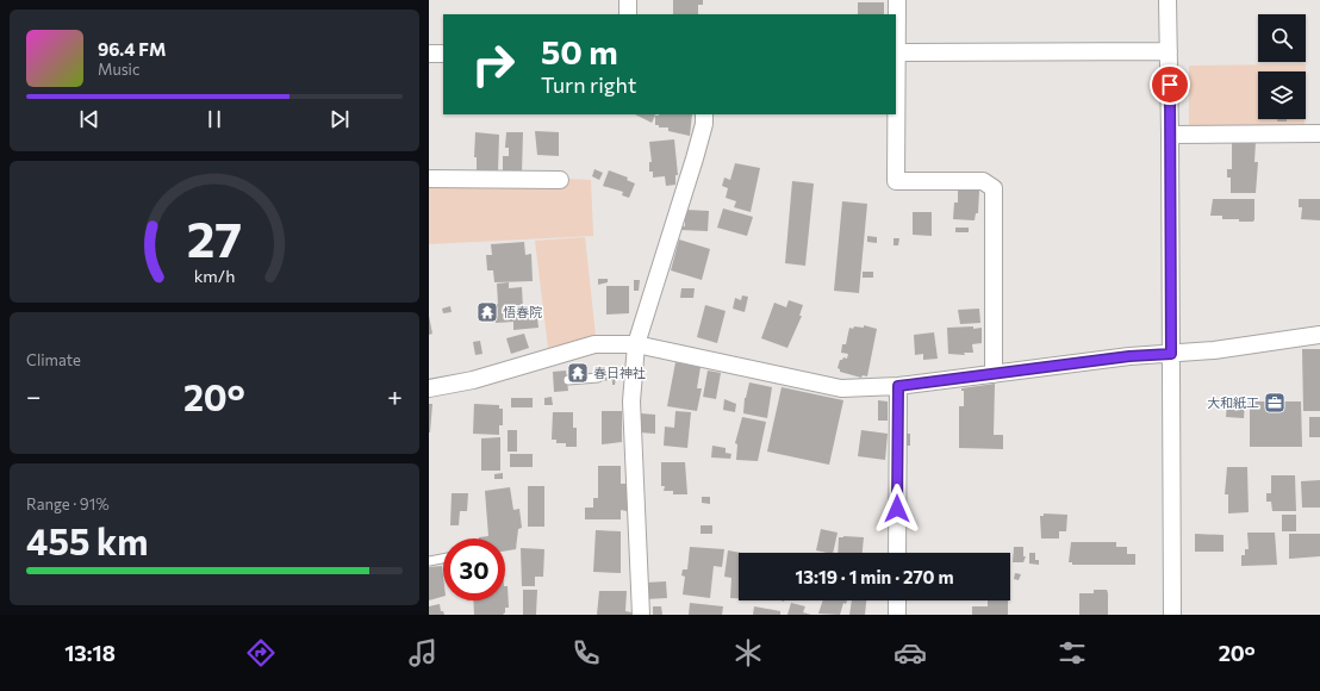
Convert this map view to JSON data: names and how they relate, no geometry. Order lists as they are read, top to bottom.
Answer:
{
  "places": {
    "temple": ["悟春院", "春日神社"],
    "office": ["大和紙工"]
  },
  "page": {
    "turn": ["50 m", "Turn right"],
    "song": ["96.4 FM", "Music"],
    "tile": [
      "Climate",
      ["Range · 91%", "455 km"]
    ],
    "heat": ["−", "20°", "+"],
    "limit": "30",
    "trip": "13:19 · 1 min · 270 m",
    "tabs": ["13:18", "20°"],
    "gauge": ["27", "km/h"]
  }
}
